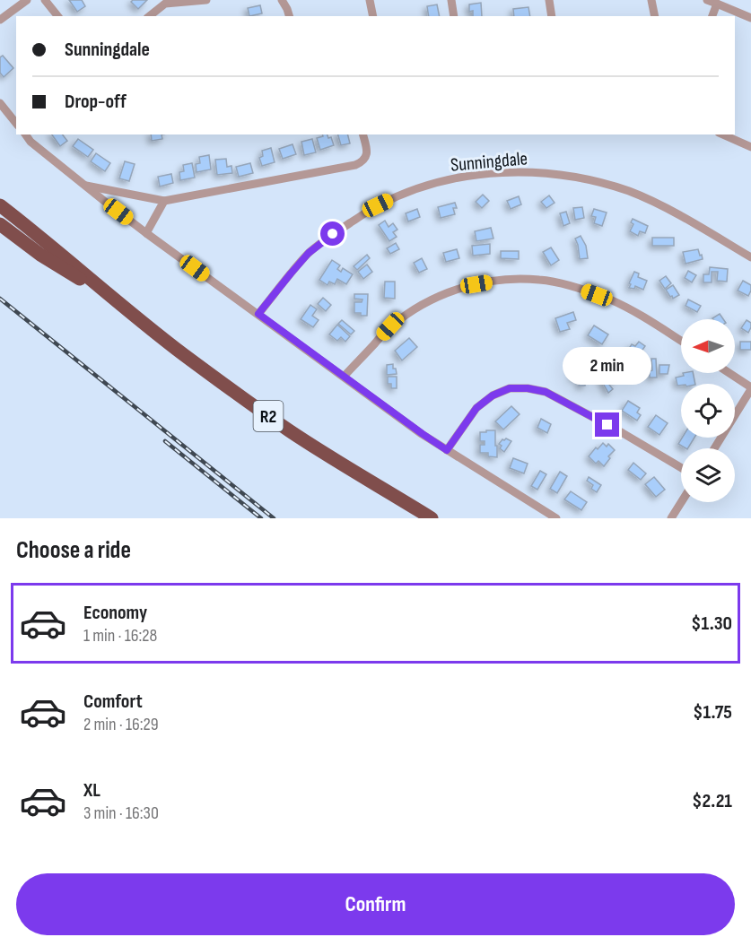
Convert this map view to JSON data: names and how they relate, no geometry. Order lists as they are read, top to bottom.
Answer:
{
  "streets": {
    "highway": ["R2"],
    "street": ["Sunningdale"]
  },
  "north": "left",
  "page": {
    "banner": ["Sunningdale", "Drop-off"],
    "bubble": "2 min",
    "heading": "Choose a ride",
    "list": [
      {
        "name": "Economy",
        "note": "1 min · 16:28",
        "value": "$1.30"
      },
      {
        "name": "Comfort",
        "note": "2 min · 16:29",
        "value": "$1.75"
      },
      {
        "name": "XL",
        "note": "3 min · 16:30",
        "value": "$2.21"
      }
    ],
    "buttons": "Confirm"
  }
}
